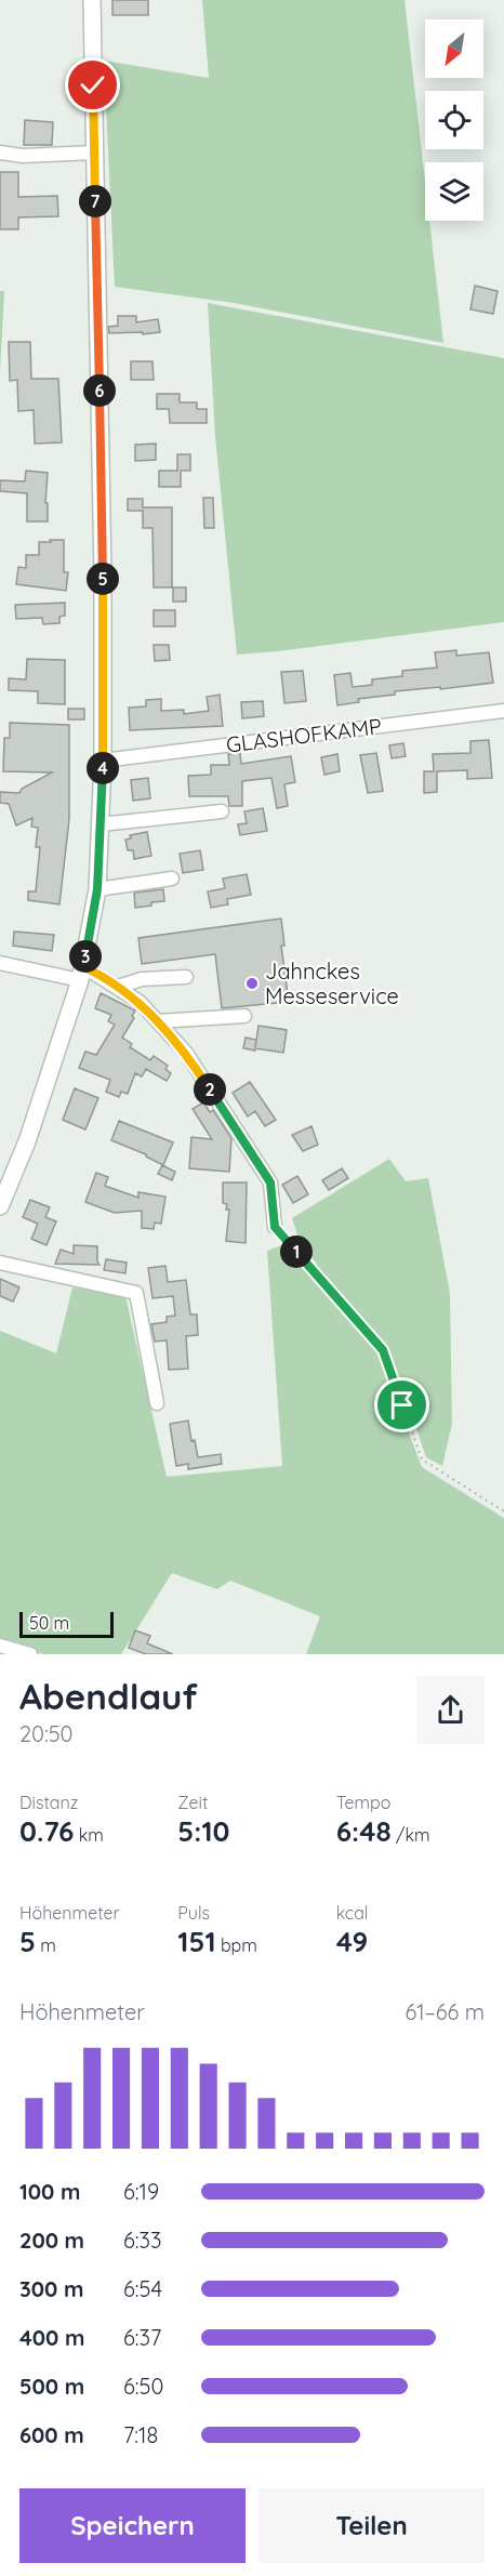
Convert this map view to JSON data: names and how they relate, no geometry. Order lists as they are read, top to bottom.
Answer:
{
  "streets": {
    "street": ["GLASHOFKAMP"]
  },
  "places": ["Jahnckes Messeservice"],
  "scale_bar": "50 m",
  "north": "bottom left",
  "page": {
    "pins": [
      "7",
      "6",
      "5",
      "4",
      "3",
      "2",
      "1"
    ],
    "scale": "50 m",
    "heading": ["Abendlauf", "20:50"],
    "stats": [
      ["Distanz", "0.76 km"],
      ["Zeit", "5:10"],
      ["Tempo", "6:48 /km"],
      ["Höhenmeter", "5 m"],
      ["Puls", "151 bpm"],
      ["kcal", "49"]
    ],
    "chart": ["Höhenmeter", "61–66 m"],
    "list": [
      {
        "name": "100 m",
        "note": "6:19"
      },
      {
        "name": "200 m",
        "note": "6:33"
      },
      {
        "name": "300 m",
        "note": "6:54"
      },
      {
        "name": "400 m",
        "note": "6:37"
      },
      {
        "name": "500 m",
        "note": "6:50"
      },
      {
        "name": "600 m",
        "note": "7:18"
      }
    ],
    "buttons": ["Speichern", "Teilen"]
  }
}
